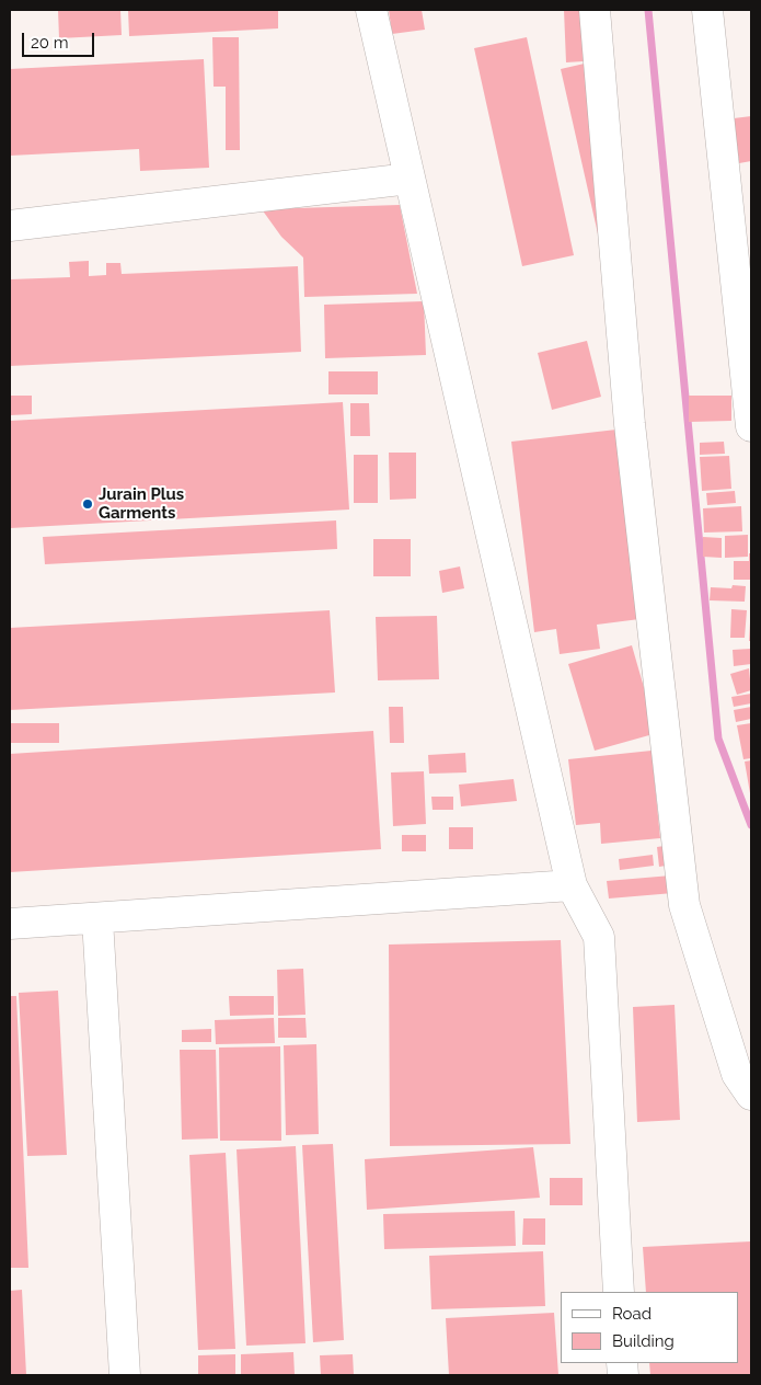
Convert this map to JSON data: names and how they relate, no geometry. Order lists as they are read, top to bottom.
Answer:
{
  "places": ["Jurain Plus Garments"],
  "legend": ["Road", "Building"],
  "scale_bar": "20 m"
}
